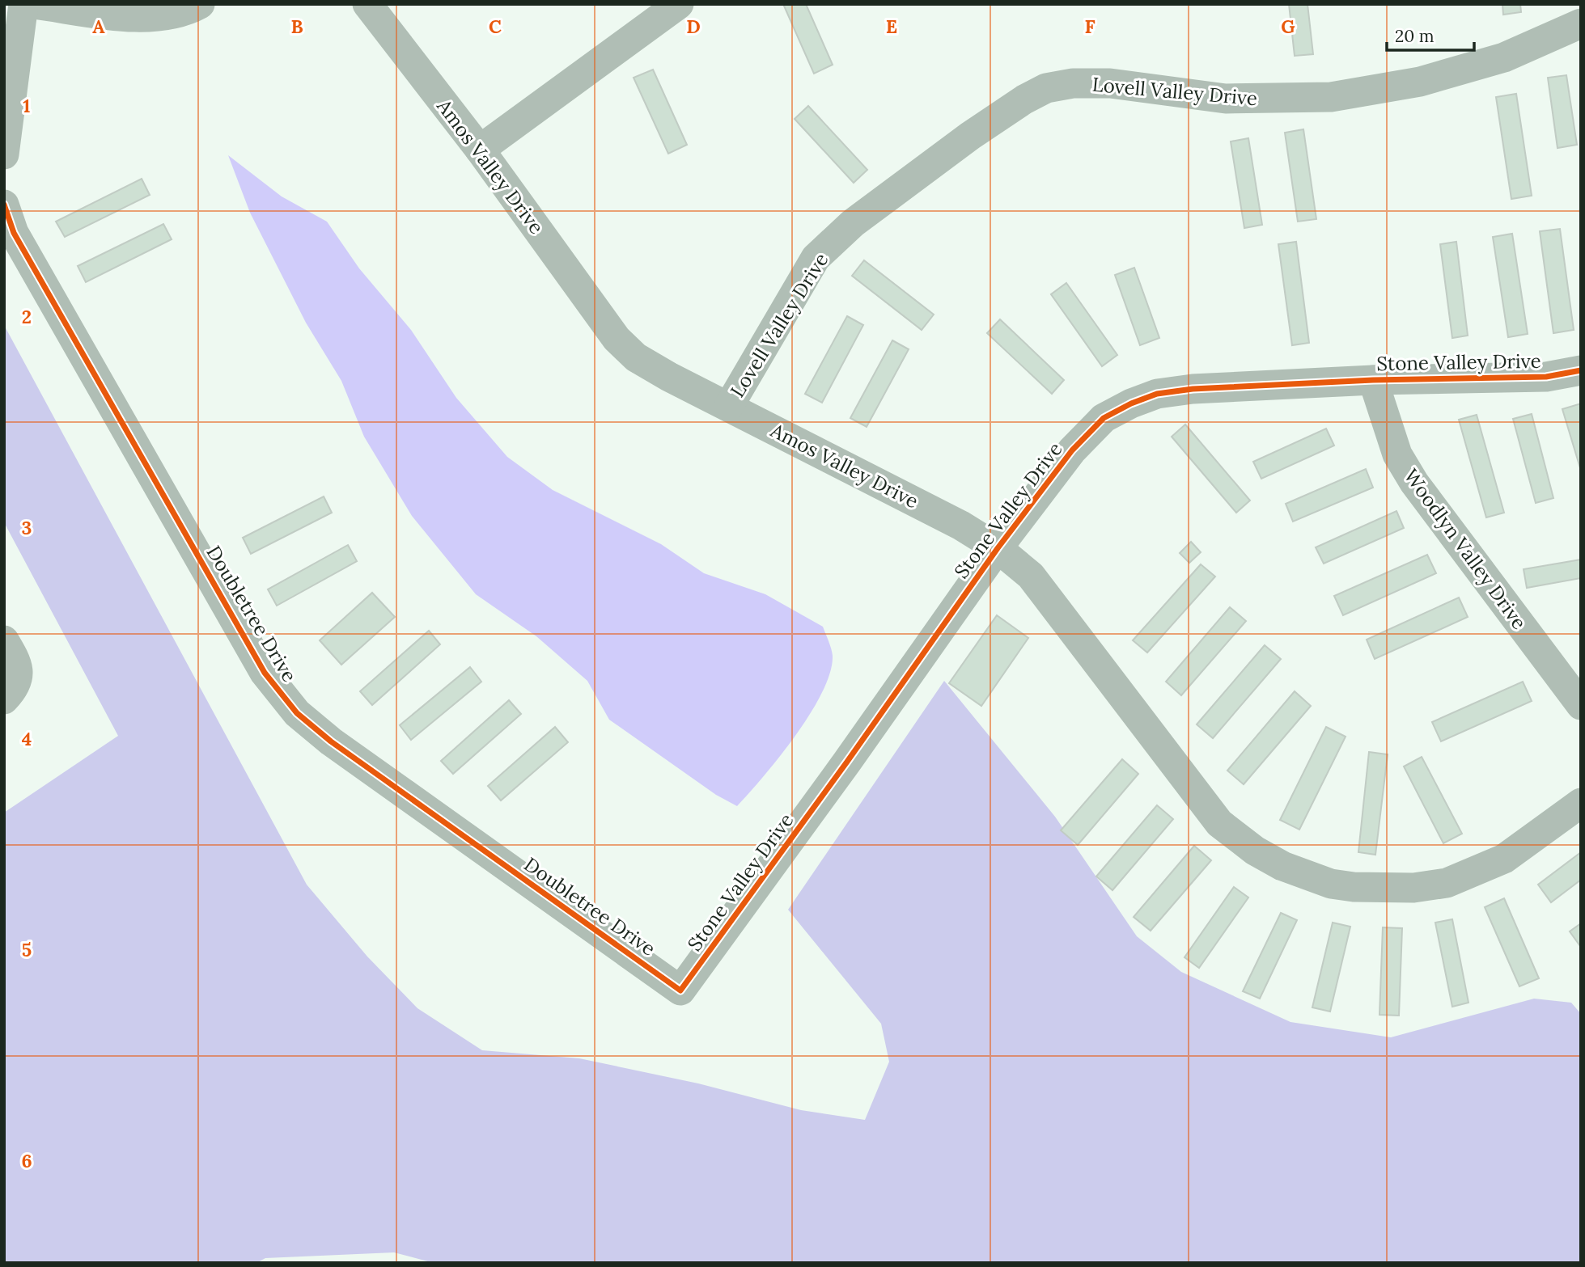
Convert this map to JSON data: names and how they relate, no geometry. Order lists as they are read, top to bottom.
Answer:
{
  "streets": {
    "street": [
      "Lovell Valley Drive",
      "Amos Valley Drive",
      "Stone Valley Drive",
      "Woodlyn Valley Drive",
      "Doubletree Drive"
    ]
  },
  "crossings": [
    ["Lovell Valley Drive", "Amos Valley Drive"],
    ["Amos Valley Drive", "Stone Valley Drive"],
    ["Stone Valley Drive", "Woodlyn Valley Drive"],
    ["Stone Valley Drive", "Doubletree Drive"]
  ],
  "scale_bar": "20 m",
  "grid": {
    "columns": [
      "A",
      "B",
      "C",
      "D",
      "E",
      "F",
      "G"
    ],
    "rows": [
      "1",
      "2",
      "3",
      "4",
      "5",
      "6"
    ]
  }
}
